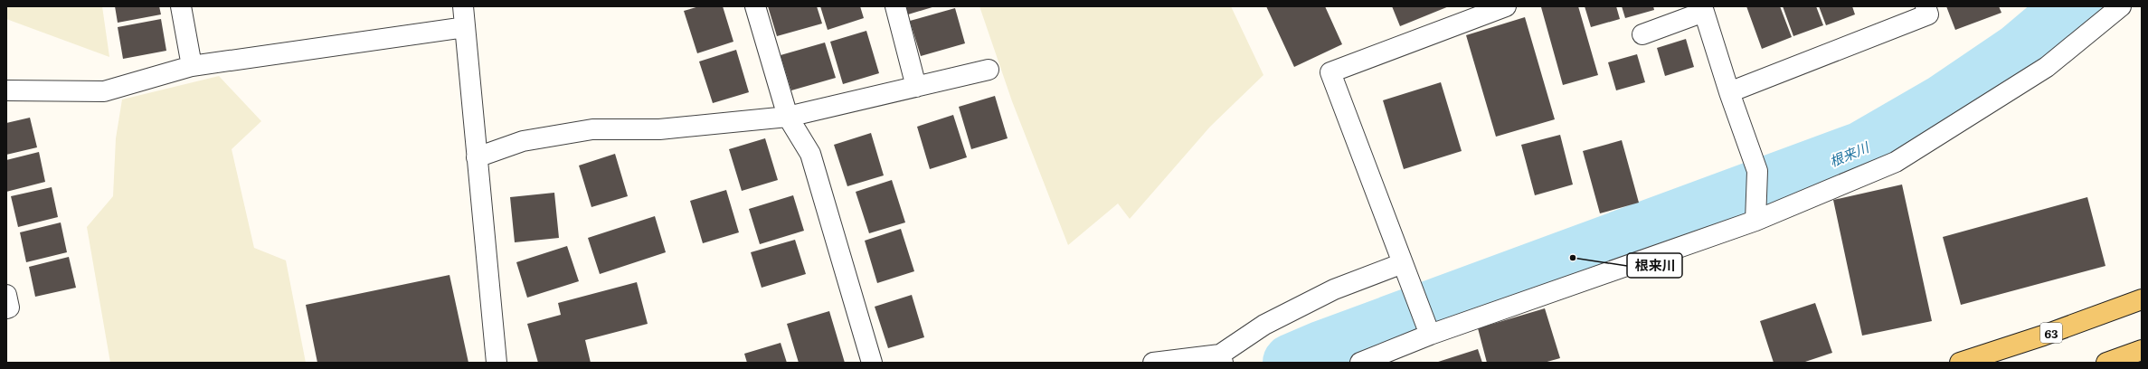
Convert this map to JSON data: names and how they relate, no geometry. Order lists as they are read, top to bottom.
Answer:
{
  "streets": {
    "main road": ["63"]
  },
  "water": ["根来川"],
  "places": ["根来川"]
}
